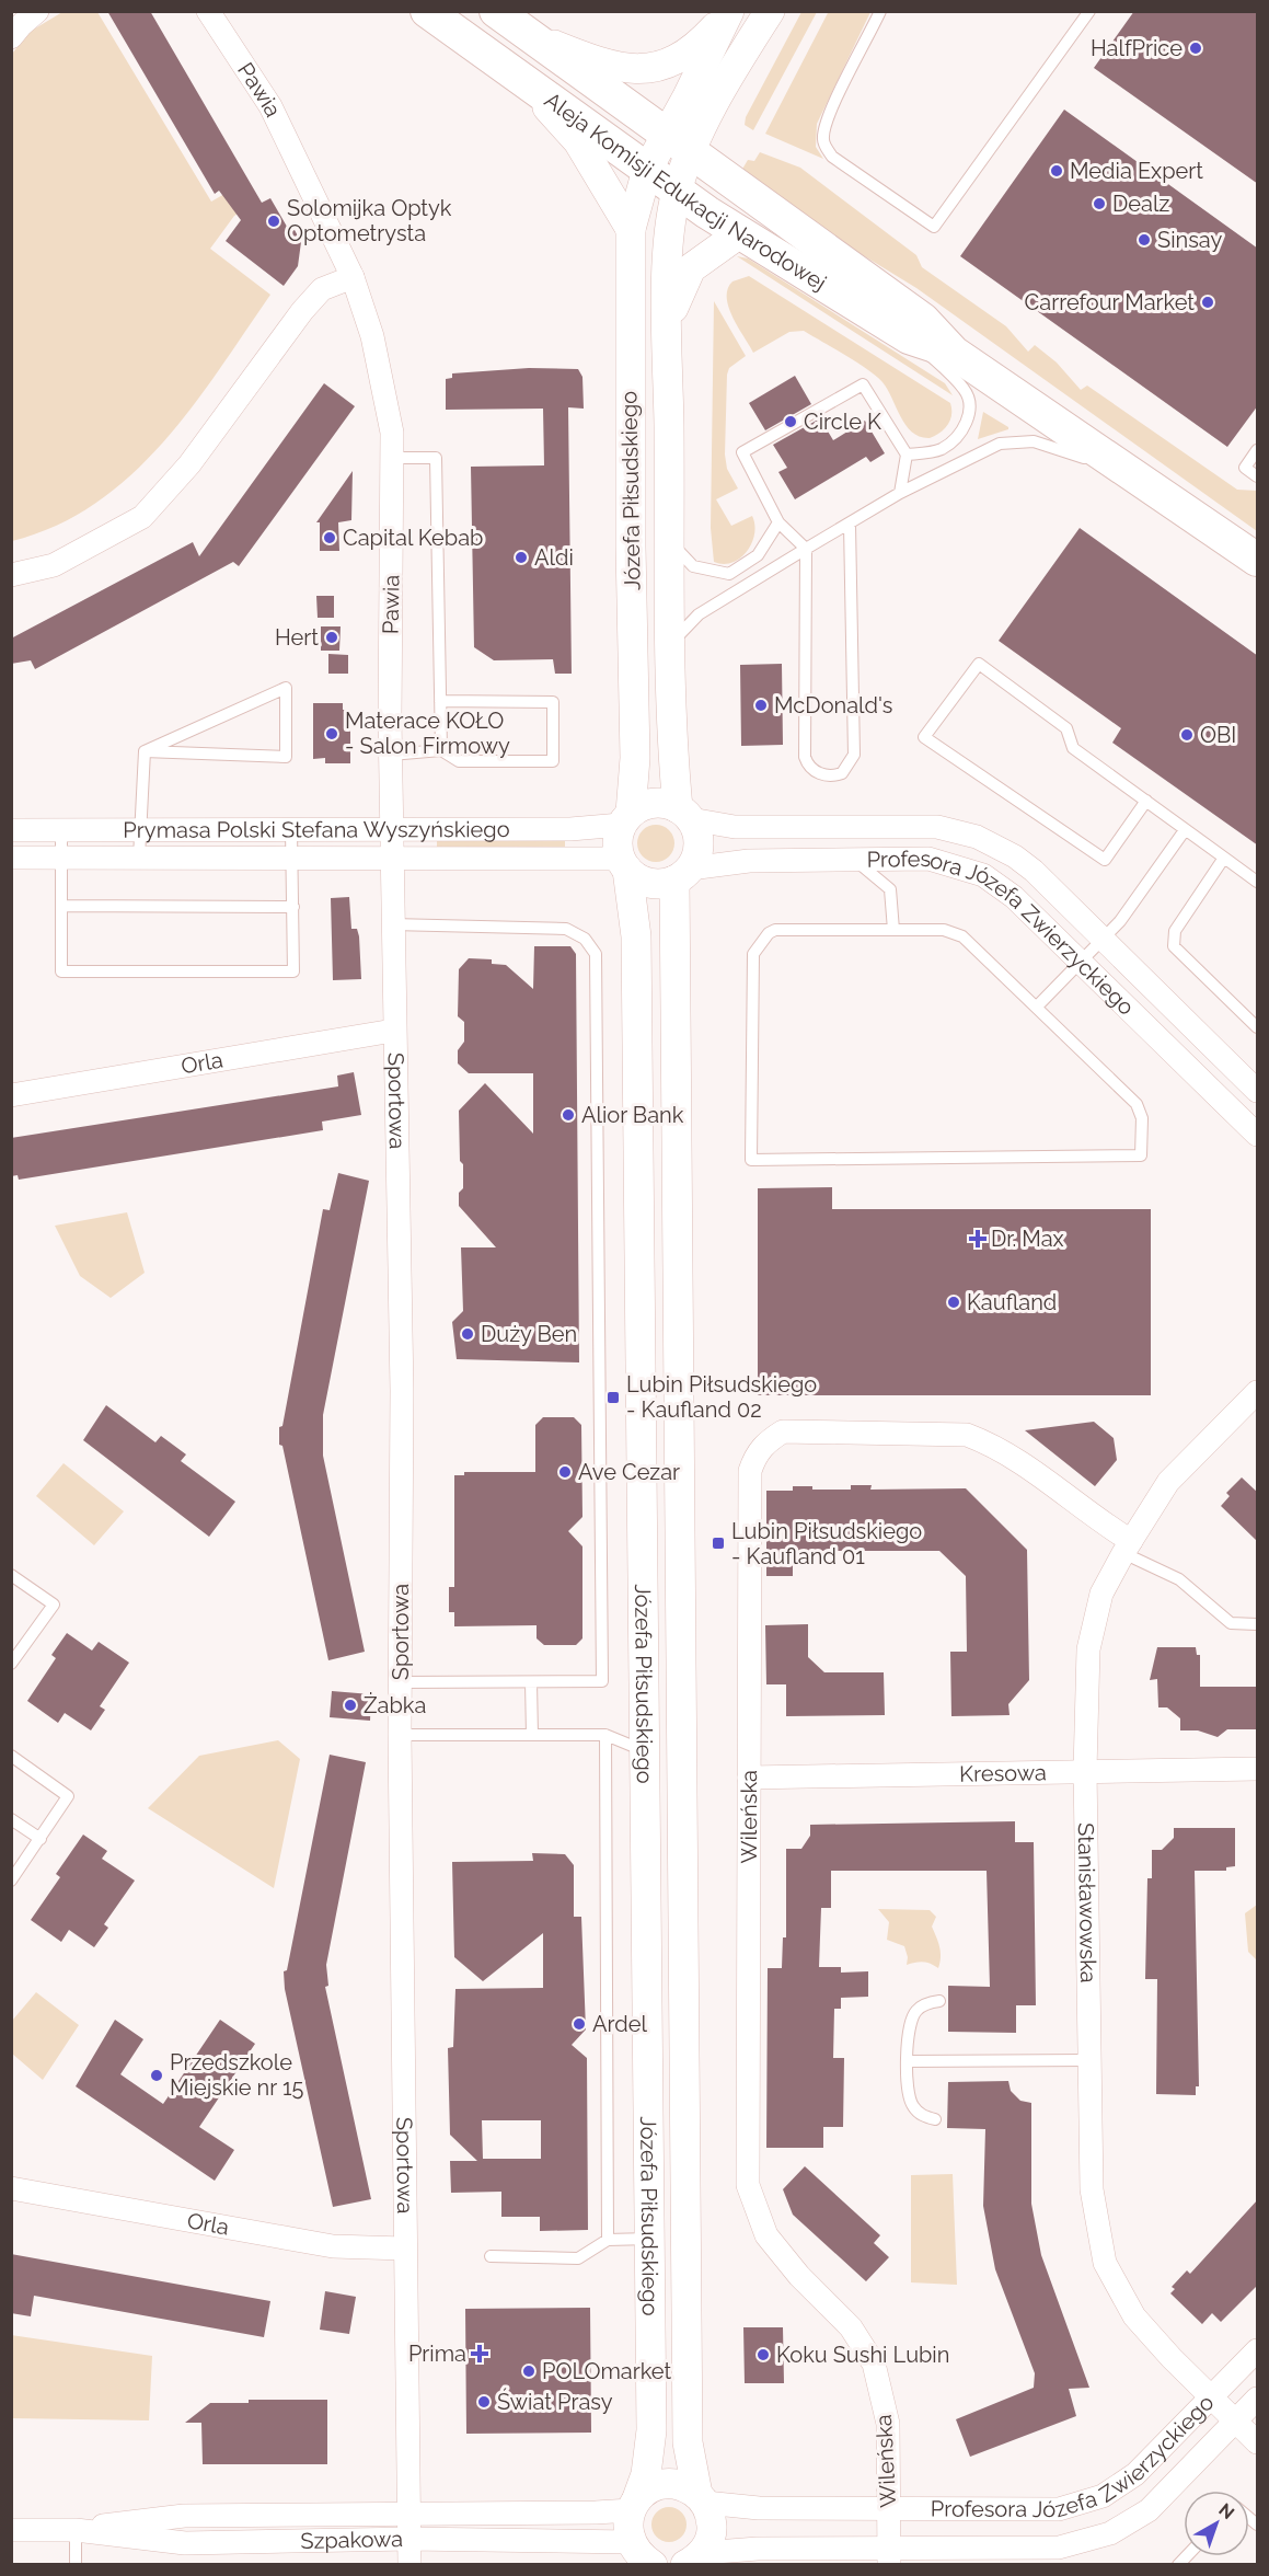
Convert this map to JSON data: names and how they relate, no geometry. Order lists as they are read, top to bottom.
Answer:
{
  "streets": {
    "main road": ["Aleja Komisji Edukacji Narodowej"],
    "street": [
      "Pawia",
      "Józefa Piłsudskiego",
      "Prymasa Polski Stefana Wyszyńskiego",
      "Profesora Józefa Zwierzyckiego",
      "Orla",
      "Sportowa",
      "Kresowa",
      "Wileńska",
      "Stanisławowska",
      "Szpakowa"
    ]
  },
  "crossings": [
    ["Pawia", "Prymasa Polski Stefana Wyszyńskiego"],
    ["Pawia", "Sportowa"],
    ["Aleja Komisji Edukacji Narodowej", "Józefa Piłsudskiego"],
    ["Józefa Piłsudskiego", "Prymasa Polski Stefana Wyszyńskiego"],
    ["Józefa Piłsudskiego", "Profesora Józefa Zwierzyckiego"],
    ["Józefa Piłsudskiego", "Szpakowa"],
    ["Prymasa Polski Stefana Wyszyńskiego", "Profesora Józefa Zwierzyckiego"],
    ["Prymasa Polski Stefana Wyszyńskiego", "Sportowa"],
    ["Profesora Józefa Zwierzyckiego", "Wileńska"],
    ["Profesora Józefa Zwierzyckiego", "Stanisławowska"],
    ["Orla", "Sportowa"],
    ["Sportowa", "Szpakowa"],
    ["Kresowa", "Wileńska"],
    ["Kresowa", "Stanisławowska"],
    ["Wileńska", "Stanisławowska"]
  ],
  "places": {
    "other": [
      "HalfPrice",
      "Media Expert",
      "Dealz",
      "Solomijka Optyk Optometrysta",
      "Sinsay",
      "Carrefour Market",
      "Circle K",
      "Capital Kebab",
      "Aldi",
      "Hert",
      "McDonald's",
      "Materace KOŁO - Salon Firmowy",
      "OBI",
      "Alior Bank",
      "Kaufland",
      "Duży Ben",
      "Ave Cezar",
      "Żabka",
      "Ardel",
      "Przedszkole Miejskie nr 15",
      "Koku Sushi Lubin",
      "POLOmarket",
      "Świat Prasy"
    ],
    "health": ["Dr. Max", "Prima"],
    "transit": ["Lubin Piłsudskiego - Kaufland 02", "Lubin Piłsudskiego - Kaufland 01"]
  },
  "north": "top right"
}
